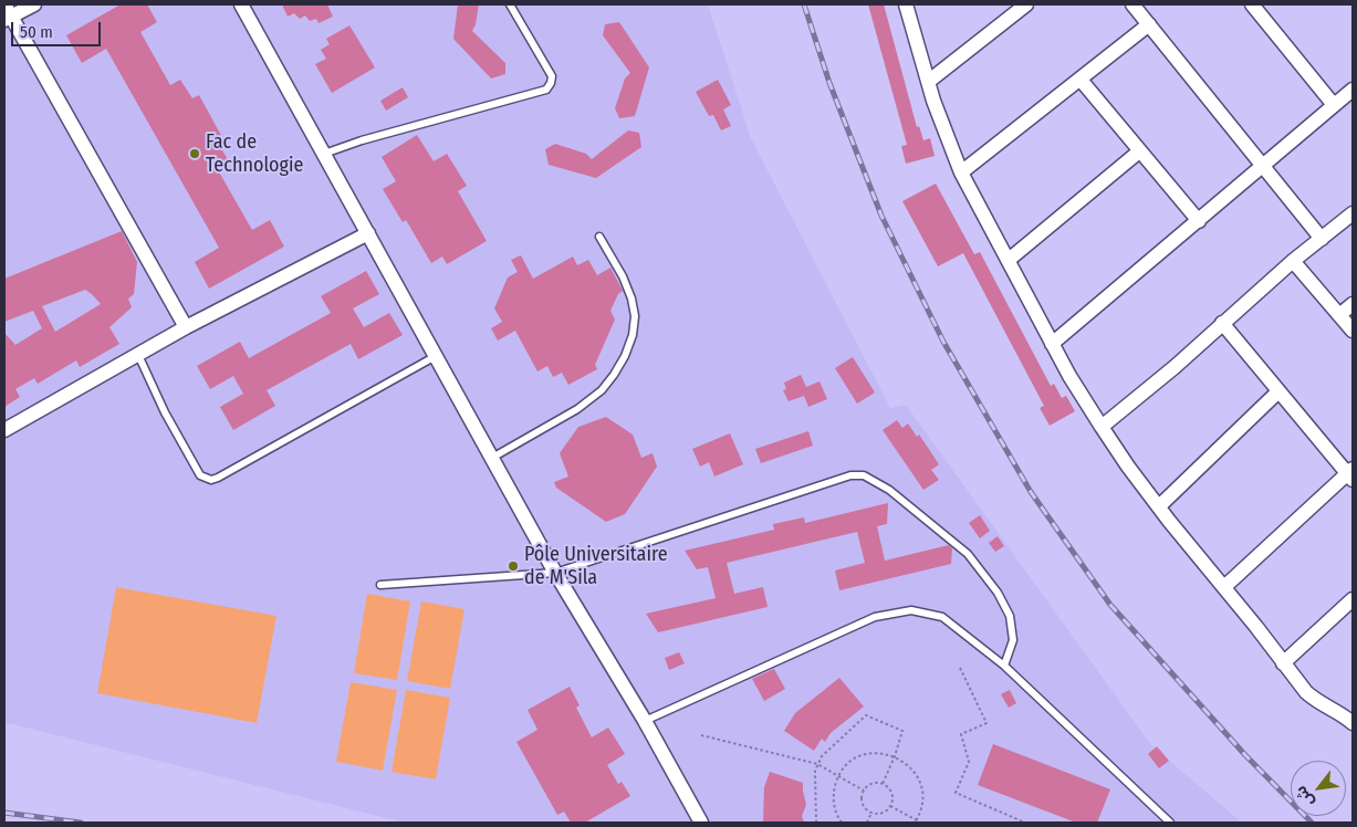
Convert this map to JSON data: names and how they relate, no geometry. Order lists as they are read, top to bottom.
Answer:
{
  "places": ["Fac de Technologie", "Pôle Universitaire de M'Sila"],
  "scale_bar": "50 m",
  "north": "bottom left"
}
